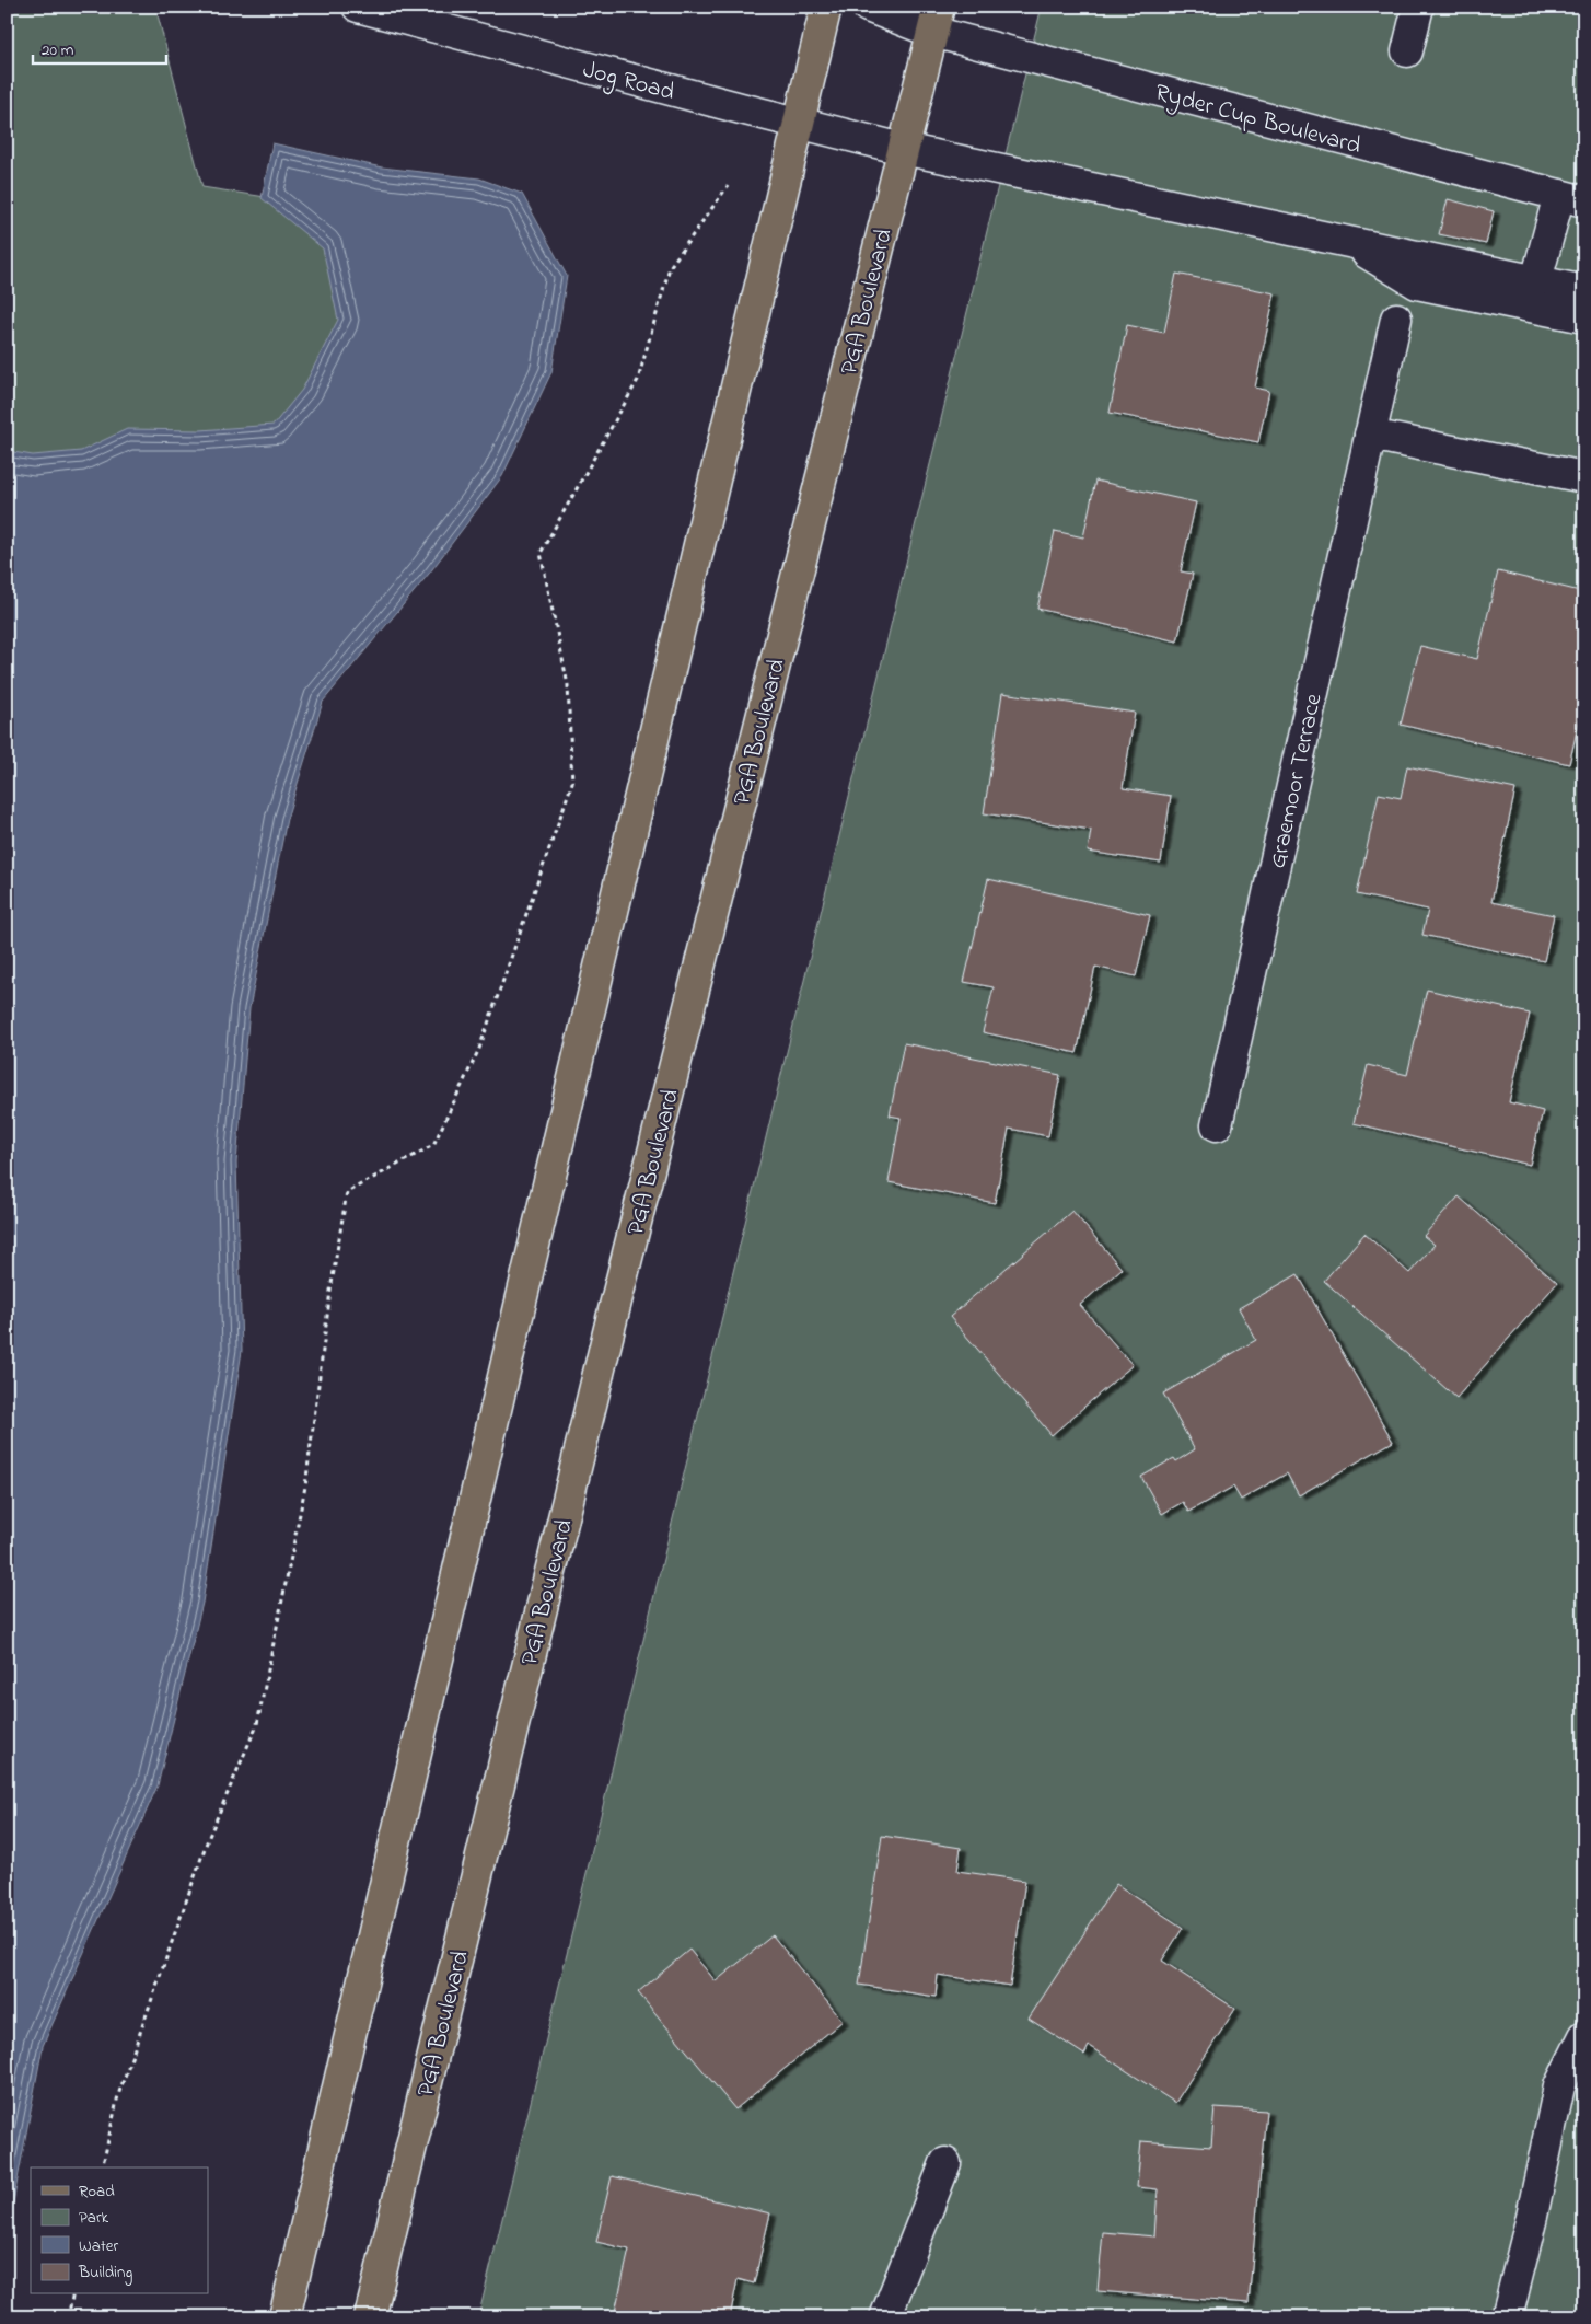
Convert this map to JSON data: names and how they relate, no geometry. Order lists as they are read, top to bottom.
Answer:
{
  "streets": {
    "main road": ["PGA Boulevard"],
    "street": ["Jog Road", "Ryder Cup Boulevard", "Graemoor Terrace"]
  },
  "crossings": [
    ["Jog Road", "PGA Boulevard"],
    ["Ryder Cup Boulevard", "PGA Boulevard"]
  ],
  "legend": [
    "Road",
    "Park",
    "Water",
    "Building"
  ],
  "scale_bar": "20 m"
}
